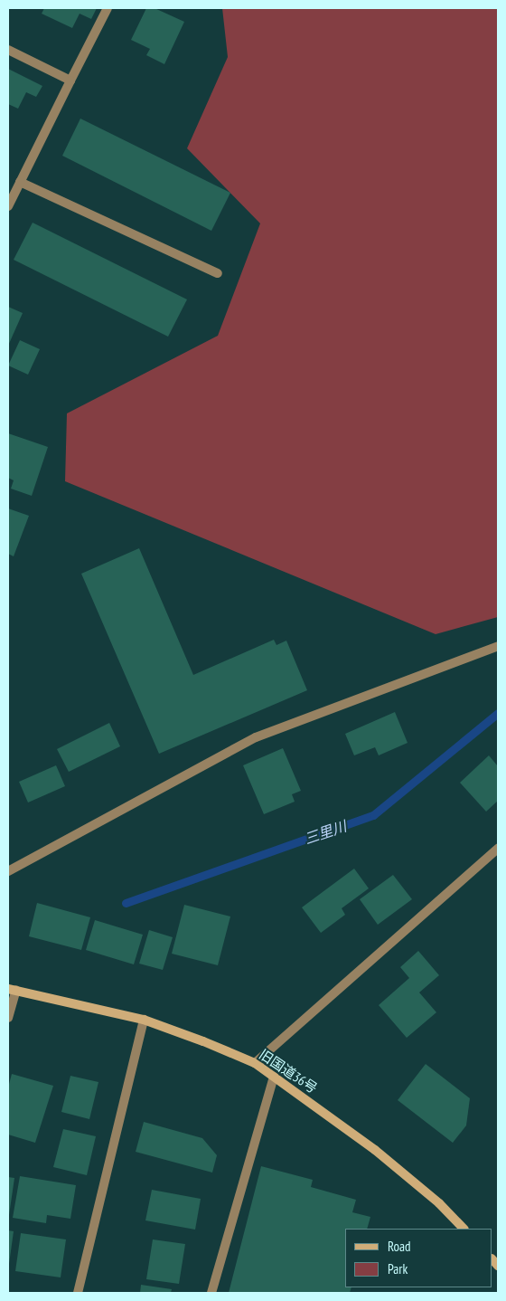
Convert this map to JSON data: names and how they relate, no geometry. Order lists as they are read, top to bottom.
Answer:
{
  "streets": {
    "street": ["旧国道36号"]
  },
  "water": ["三里川"],
  "legend": ["Road", "Park"]
}
